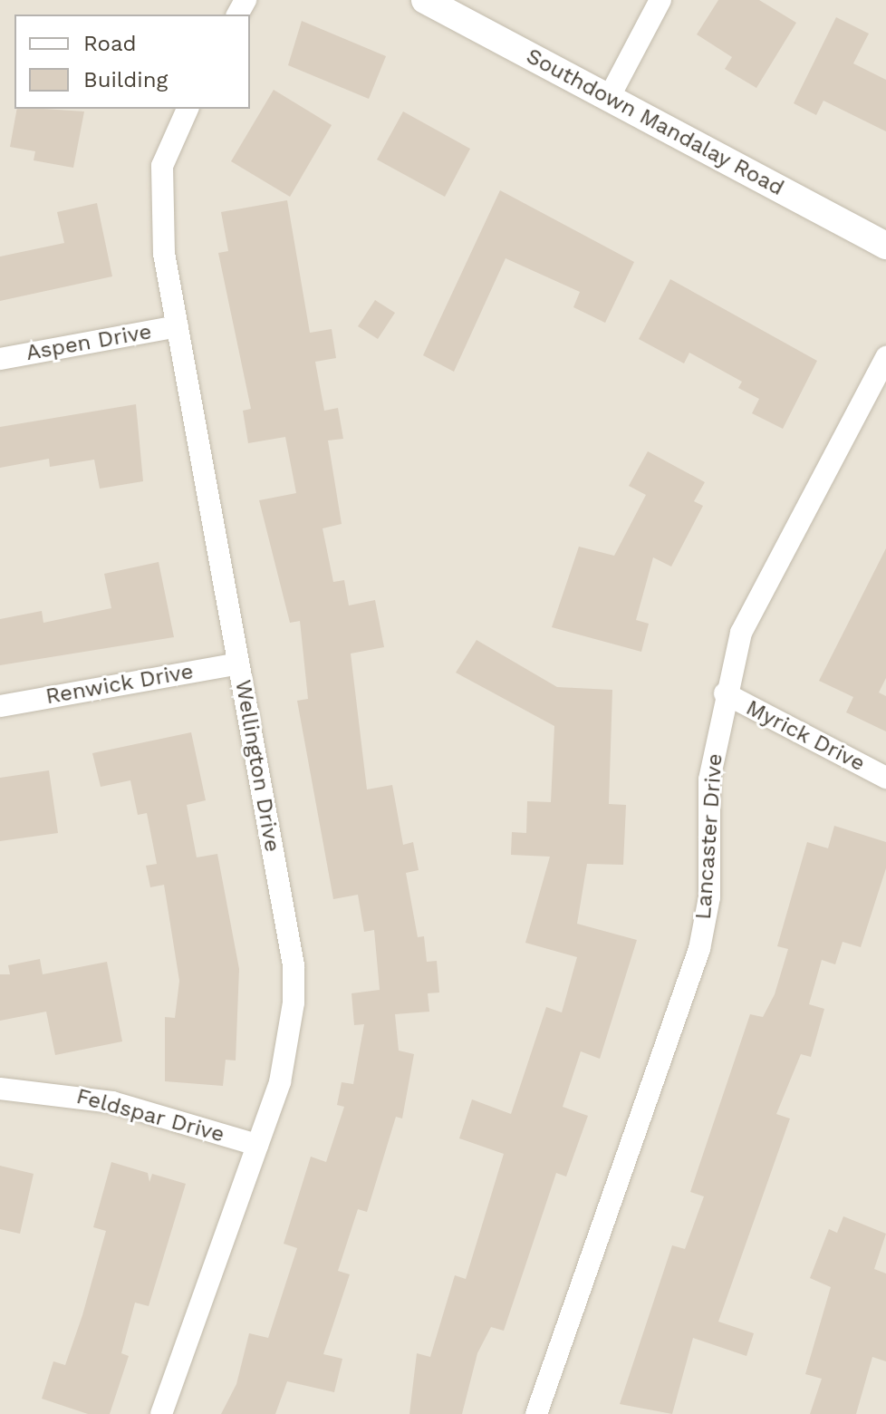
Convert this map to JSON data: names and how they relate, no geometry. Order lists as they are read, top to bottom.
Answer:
{
  "streets": {
    "street": [
      "Southdown Mandalay Road",
      "Aspen Drive",
      "Renwick Drive",
      "Myrick Drive",
      "Wellington Drive",
      "Lancaster Drive",
      "Feldspar Drive"
    ]
  },
  "crossings": [
    ["Aspen Drive", "Wellington Drive"],
    ["Renwick Drive", "Wellington Drive"],
    ["Myrick Drive", "Lancaster Drive"],
    ["Wellington Drive", "Feldspar Drive"]
  ],
  "legend": ["Road", "Building"]
}
